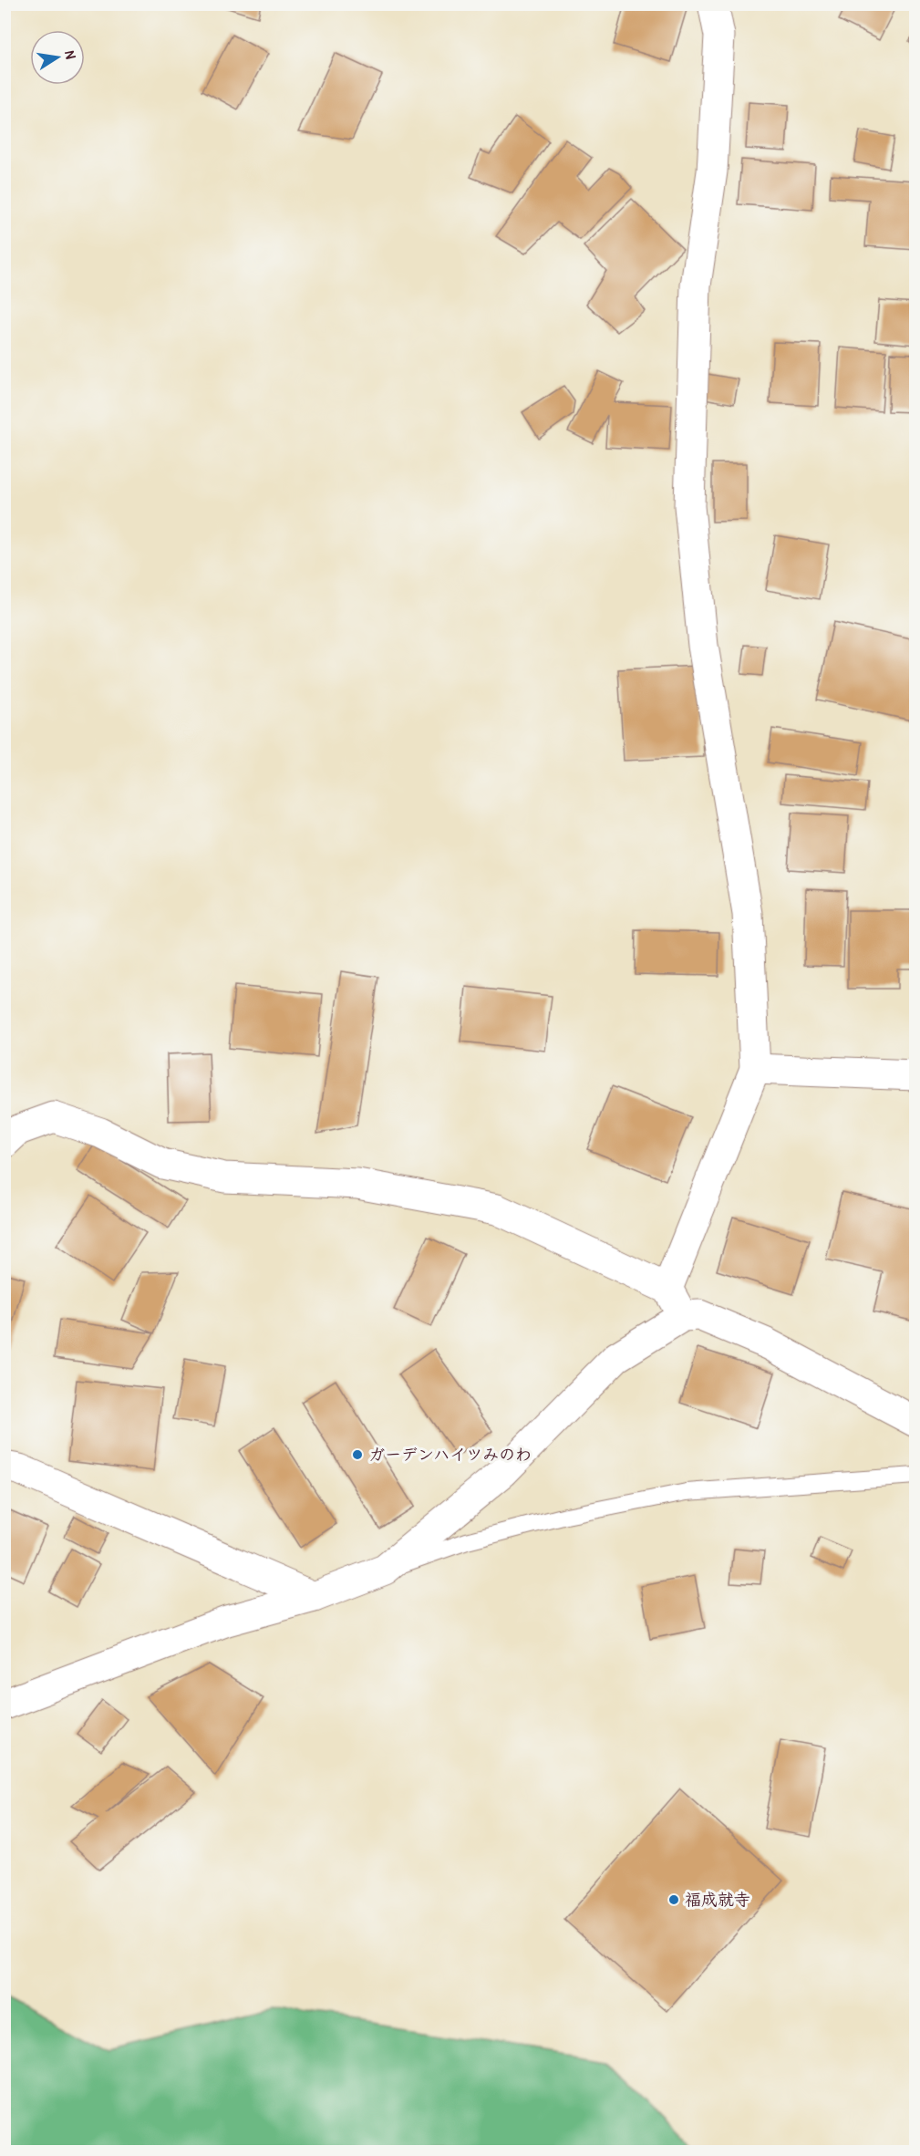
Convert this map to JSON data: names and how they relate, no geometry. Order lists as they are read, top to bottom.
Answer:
{
  "places": ["ガーデンハイツみのわ", "福成就寺"],
  "north": "right"
}
